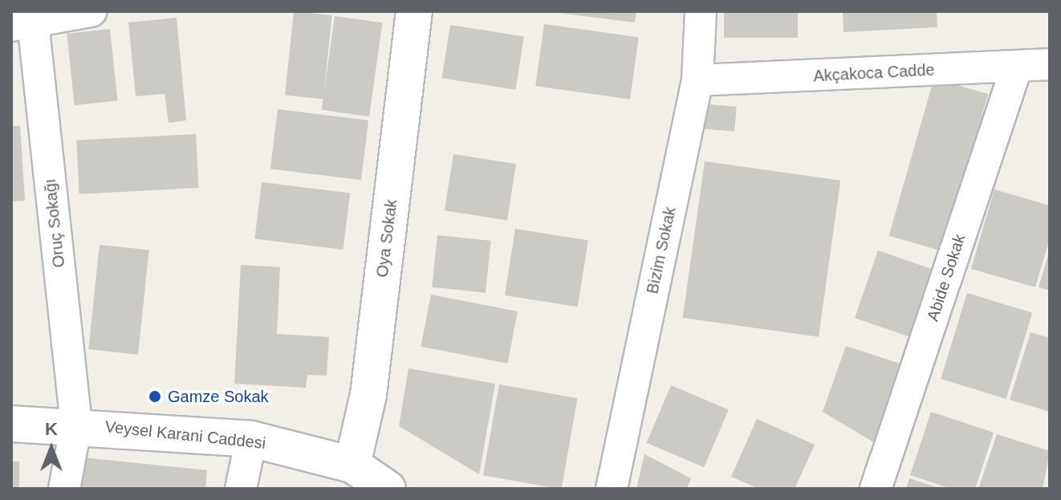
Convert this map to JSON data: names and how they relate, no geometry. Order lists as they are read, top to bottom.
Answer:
{
  "streets": {
    "street": [
      "Akçakoca Cadde",
      "Oruç Sokağı",
      "Oya Sokak",
      "Bizim Sokak",
      "Abide Sokak",
      "Veysel Karani Caddesi"
    ]
  },
  "crossings": [
    ["Akçakoca Cadde", "Bizim Sokak"],
    ["Akçakoca Cadde", "Abide Sokak"],
    ["Oruç Sokağı", "Veysel Karani Caddesi"],
    ["Oya Sokak", "Veysel Karani Caddesi"]
  ],
  "places": ["Gamze Sokak"],
  "north": "top"
}
